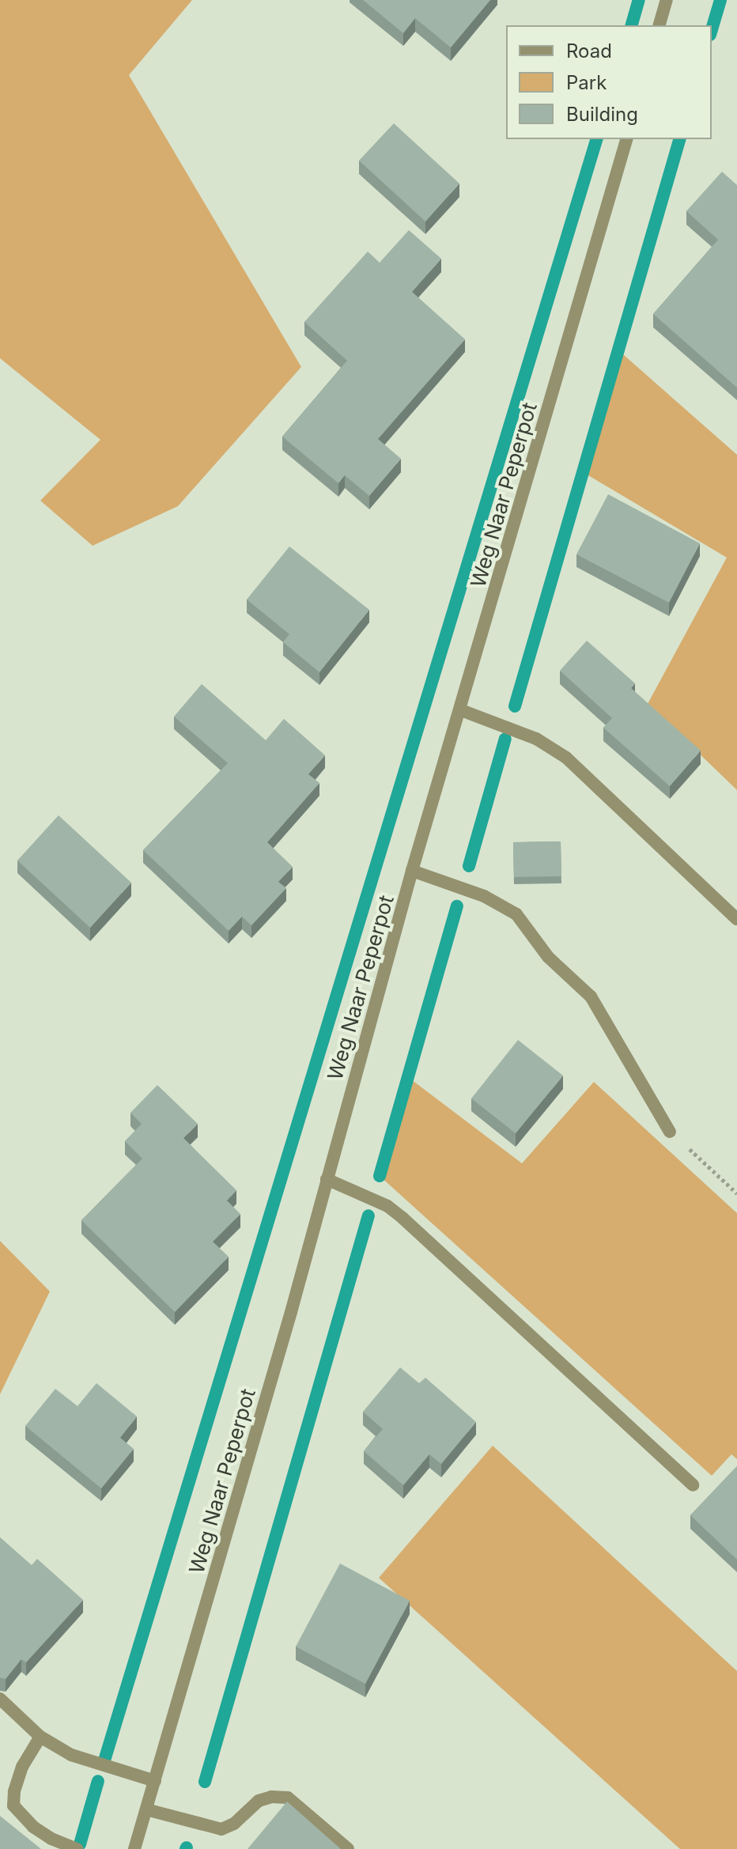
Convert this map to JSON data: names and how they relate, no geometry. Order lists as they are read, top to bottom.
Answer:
{
  "streets": {
    "street": ["Weg Naar Peperpot"]
  },
  "legend": ["Road", "Park", "Building"]
}
